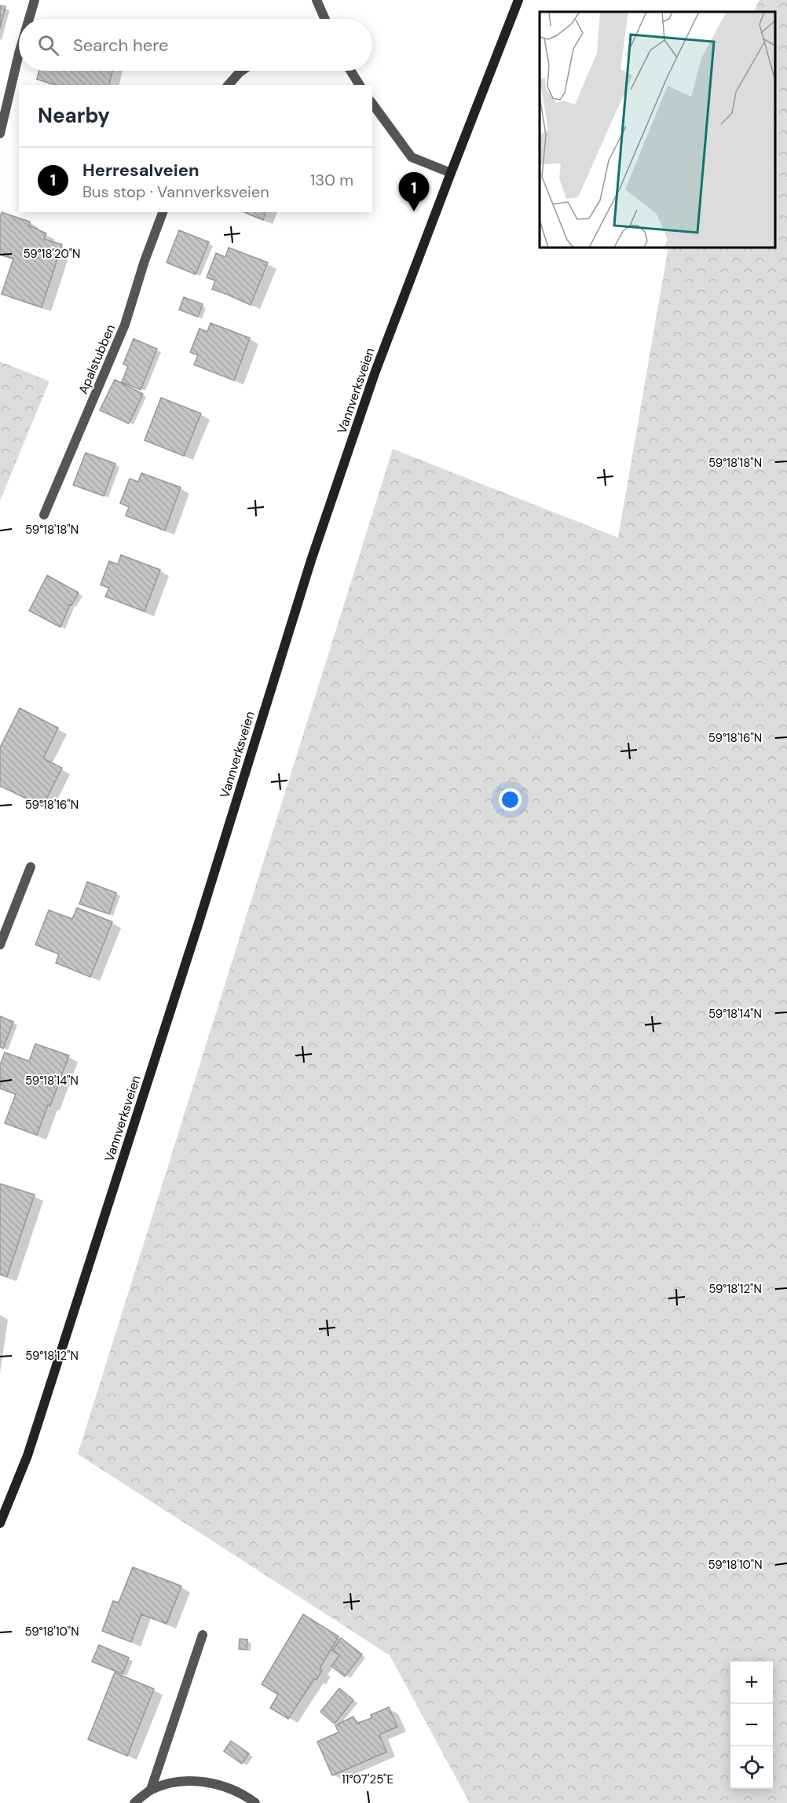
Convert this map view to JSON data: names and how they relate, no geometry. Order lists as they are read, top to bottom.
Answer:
{
  "streets": {
    "main road": ["Vannverksveien"],
    "street": ["Apalstubben"]
  },
  "page": {
    "search": "Search here",
    "heading": "Nearby",
    "list": [
      {
        "mark": "1",
        "name": "Herresalveien",
        "note": "Bus stop · Vannverksveien",
        "value": "130 m"
      }
    ],
    "pins": "1",
    "map_buttons": ["+", "−"]
  },
  "coordinates": [
    "59°18'20\"N",
    "59°18'18\"N",
    "59°18'16\"N",
    "59°18'14\"N",
    "59°18'12\"N",
    "59°18'10\"N",
    "11°07'25\"E"
  ]
}
